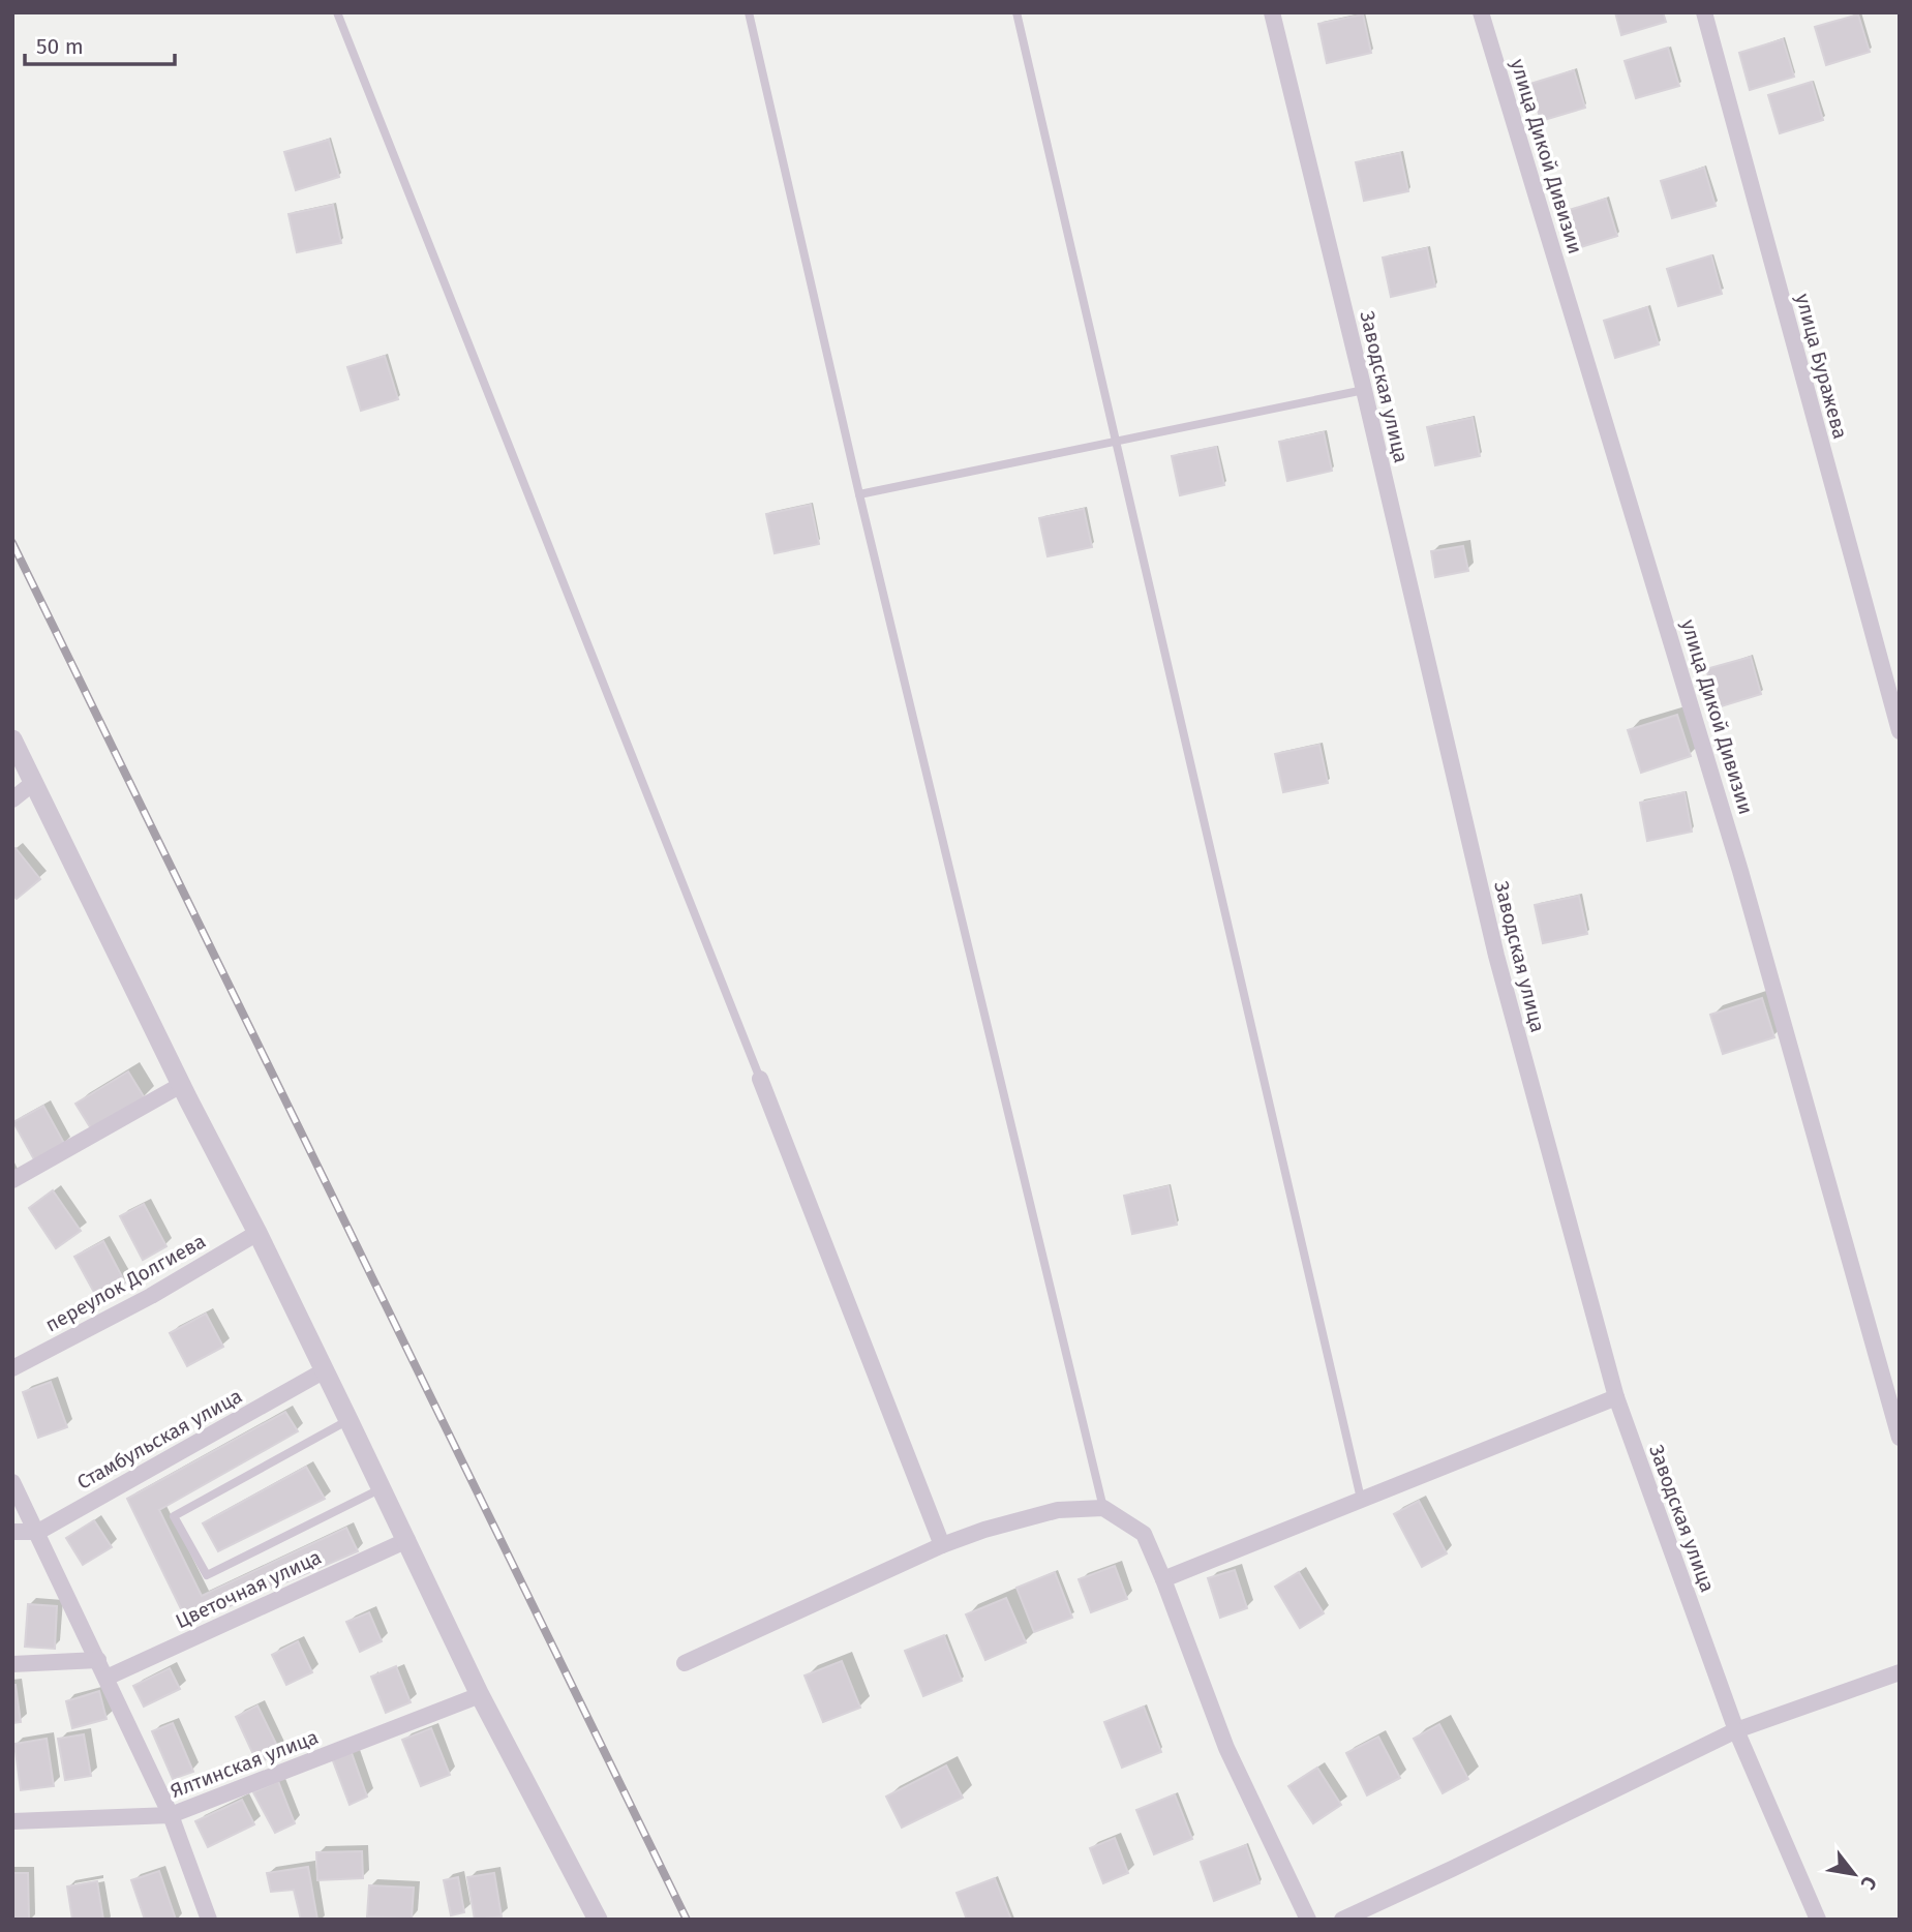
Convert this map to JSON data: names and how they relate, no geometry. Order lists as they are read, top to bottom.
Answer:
{
  "streets": {
    "street": [
      "улица Дикой Дивизии",
      "улица Буражева",
      "Заводская улица",
      "переулок Долгиева",
      "Стамбульская улица",
      "Цветочная улица",
      "Ялтинская улица"
    ]
  },
  "scale_bar": "50 m",
  "north": "bottom right"
}
